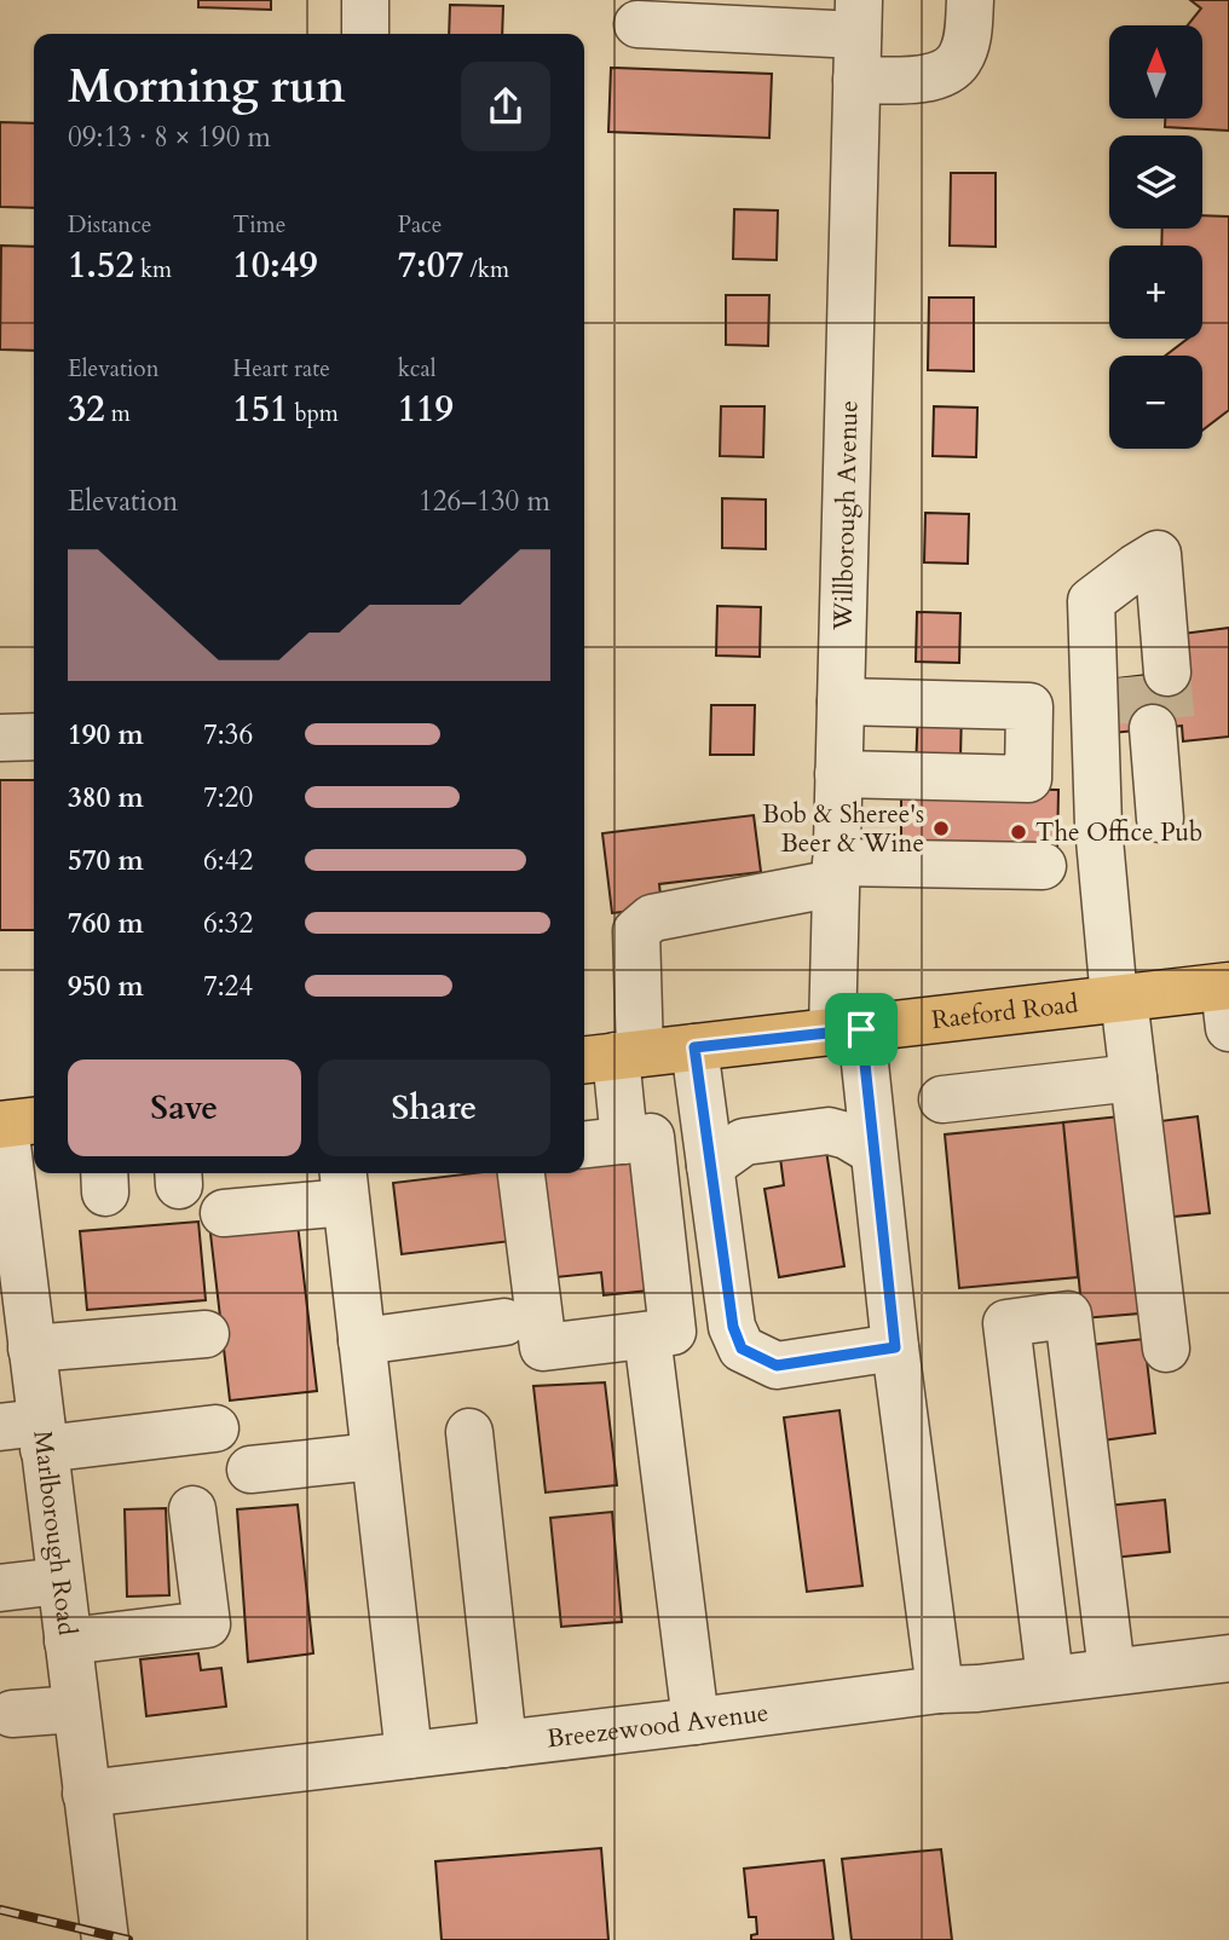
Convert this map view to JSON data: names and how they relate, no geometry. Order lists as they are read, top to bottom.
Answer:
{
  "streets": {
    "main road": ["Raeford Road"],
    "street": ["Willborough Avenue", "Marlborough Road", "Breezewood Avenue"]
  },
  "crossings": [
    ["Willborough Avenue", "Raeford Road"],
    ["Willborough Avenue", "Breezewood Avenue"],
    ["Marlborough Road", "Breezewood Avenue"]
  ],
  "places": ["Bob & Sheree's Beer & Wine", "The Office Pub"],
  "north": "top",
  "page": {
    "map_buttons": ["+", "−"],
    "heading": ["Morning run", "09:13 · 8 × 190 m"],
    "stats": [
      ["Distance", "1.52 km"],
      ["Time", "10:49"],
      ["Pace", "7:07 /km"],
      ["Elevation", "32 m"],
      ["Heart rate", "151 bpm"],
      ["kcal", "119"]
    ],
    "chart": ["Elevation", "126–130 m"],
    "list": [
      {
        "name": "190 m",
        "note": "7:36"
      },
      {
        "name": "380 m",
        "note": "7:20"
      },
      {
        "name": "570 m",
        "note": "6:42"
      },
      {
        "name": "760 m",
        "note": "6:32"
      },
      {
        "name": "950 m",
        "note": "7:24"
      }
    ],
    "buttons": ["Save", "Share"]
  }
}
